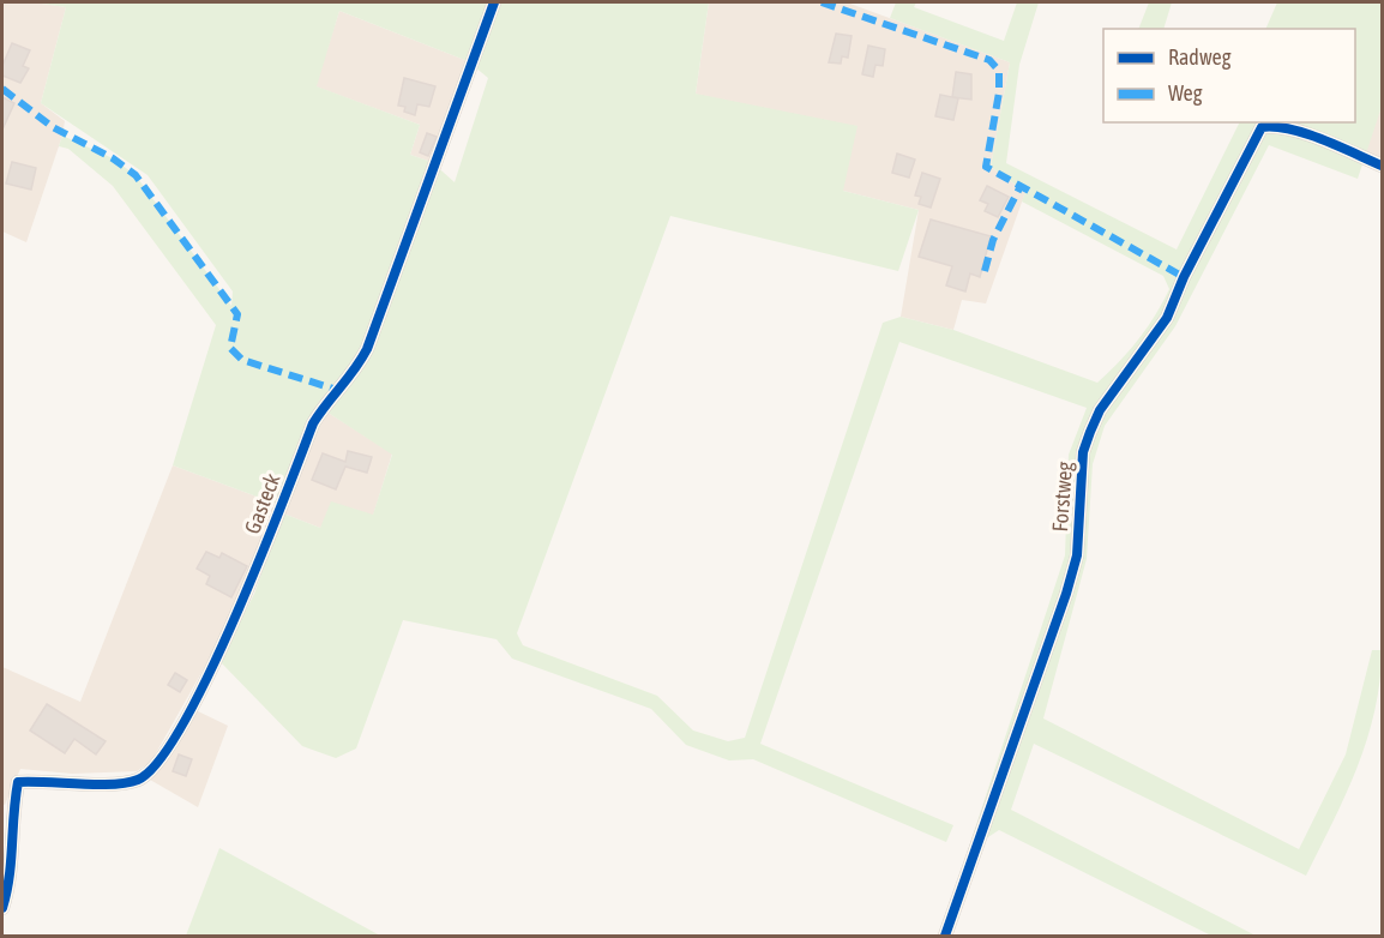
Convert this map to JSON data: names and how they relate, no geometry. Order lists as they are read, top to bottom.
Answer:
{
  "streets": {
    "street": ["Forstweg", "Gasteck"]
  },
  "legend": ["Radweg", "Weg"]
}
